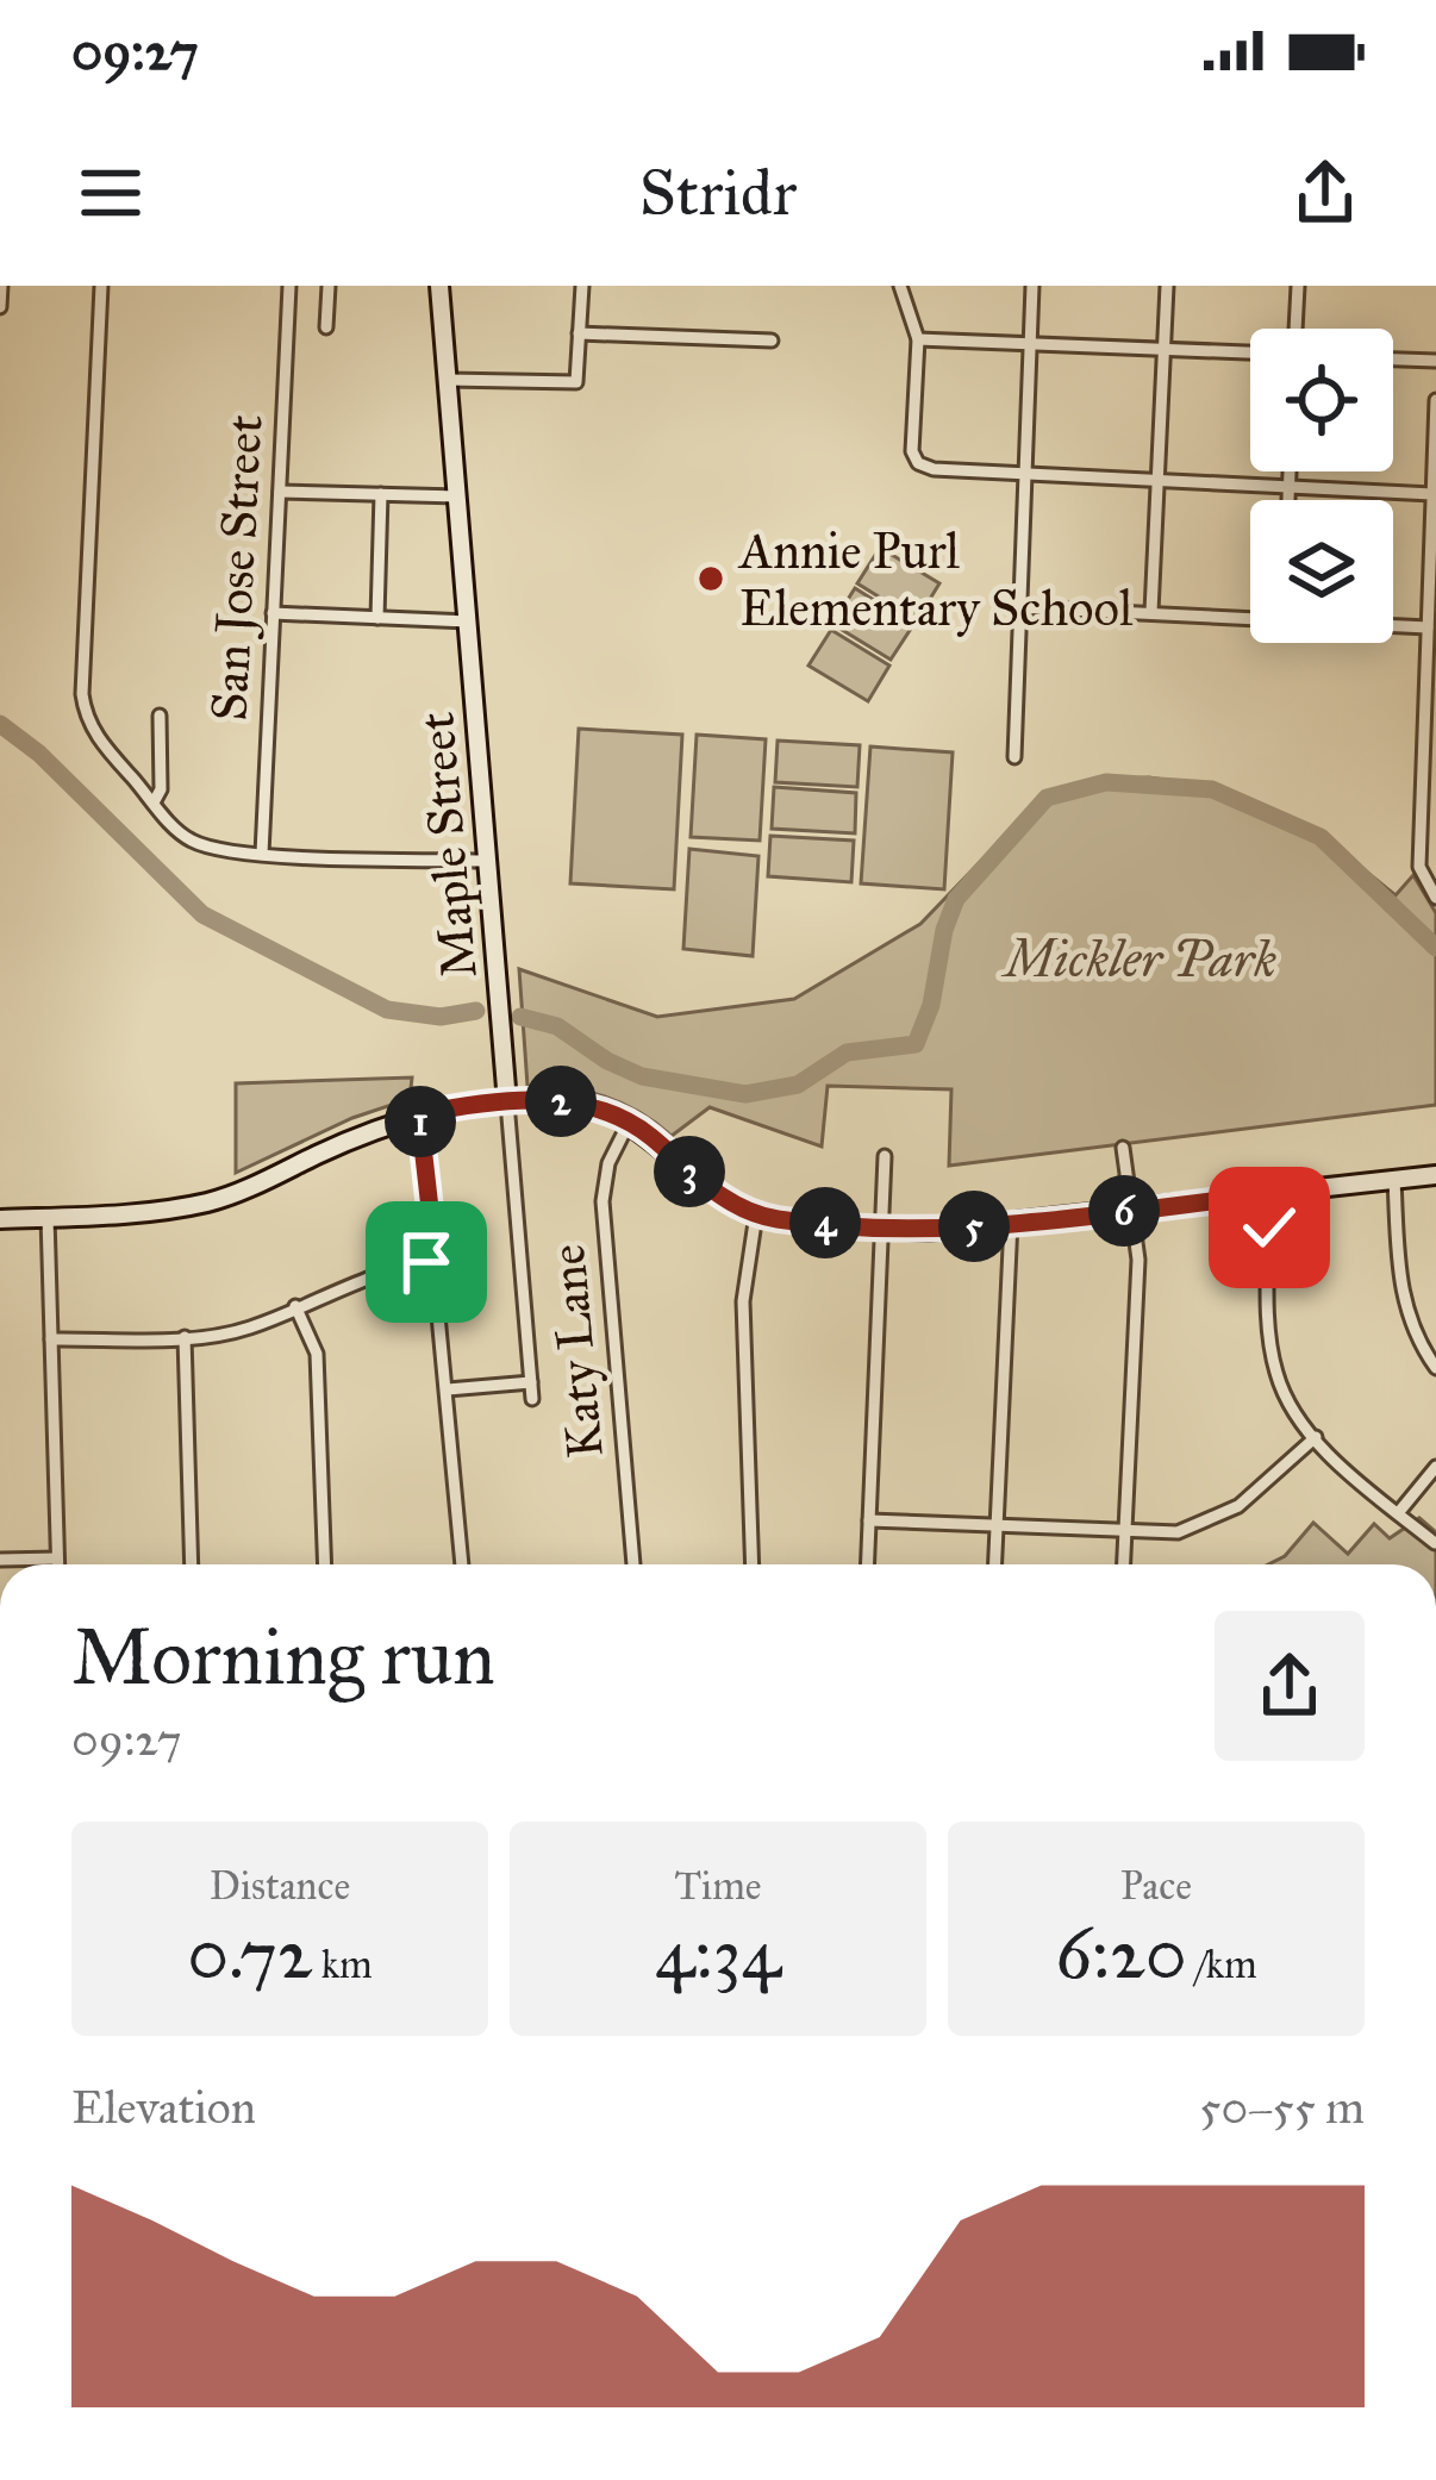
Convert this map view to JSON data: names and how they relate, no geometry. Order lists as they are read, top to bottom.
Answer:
{
  "streets": {
    "street": ["San Jose Street", "Maple Street", "Katy Lane"]
  },
  "parks": ["Mickler Park"],
  "places": ["Annie Purl Elementary School"],
  "page": {
    "status": "09:27",
    "header": "Stridr",
    "pins": [
      "2",
      "1",
      "3",
      "6",
      "4",
      "5"
    ],
    "heading": ["Morning run", "09:27"],
    "stats": [
      ["Distance", "0.72 km"],
      ["Time", "4:34"],
      ["Pace", "6:20 /km"]
    ],
    "chart": ["Elevation", "50–55 m"]
  }
}
